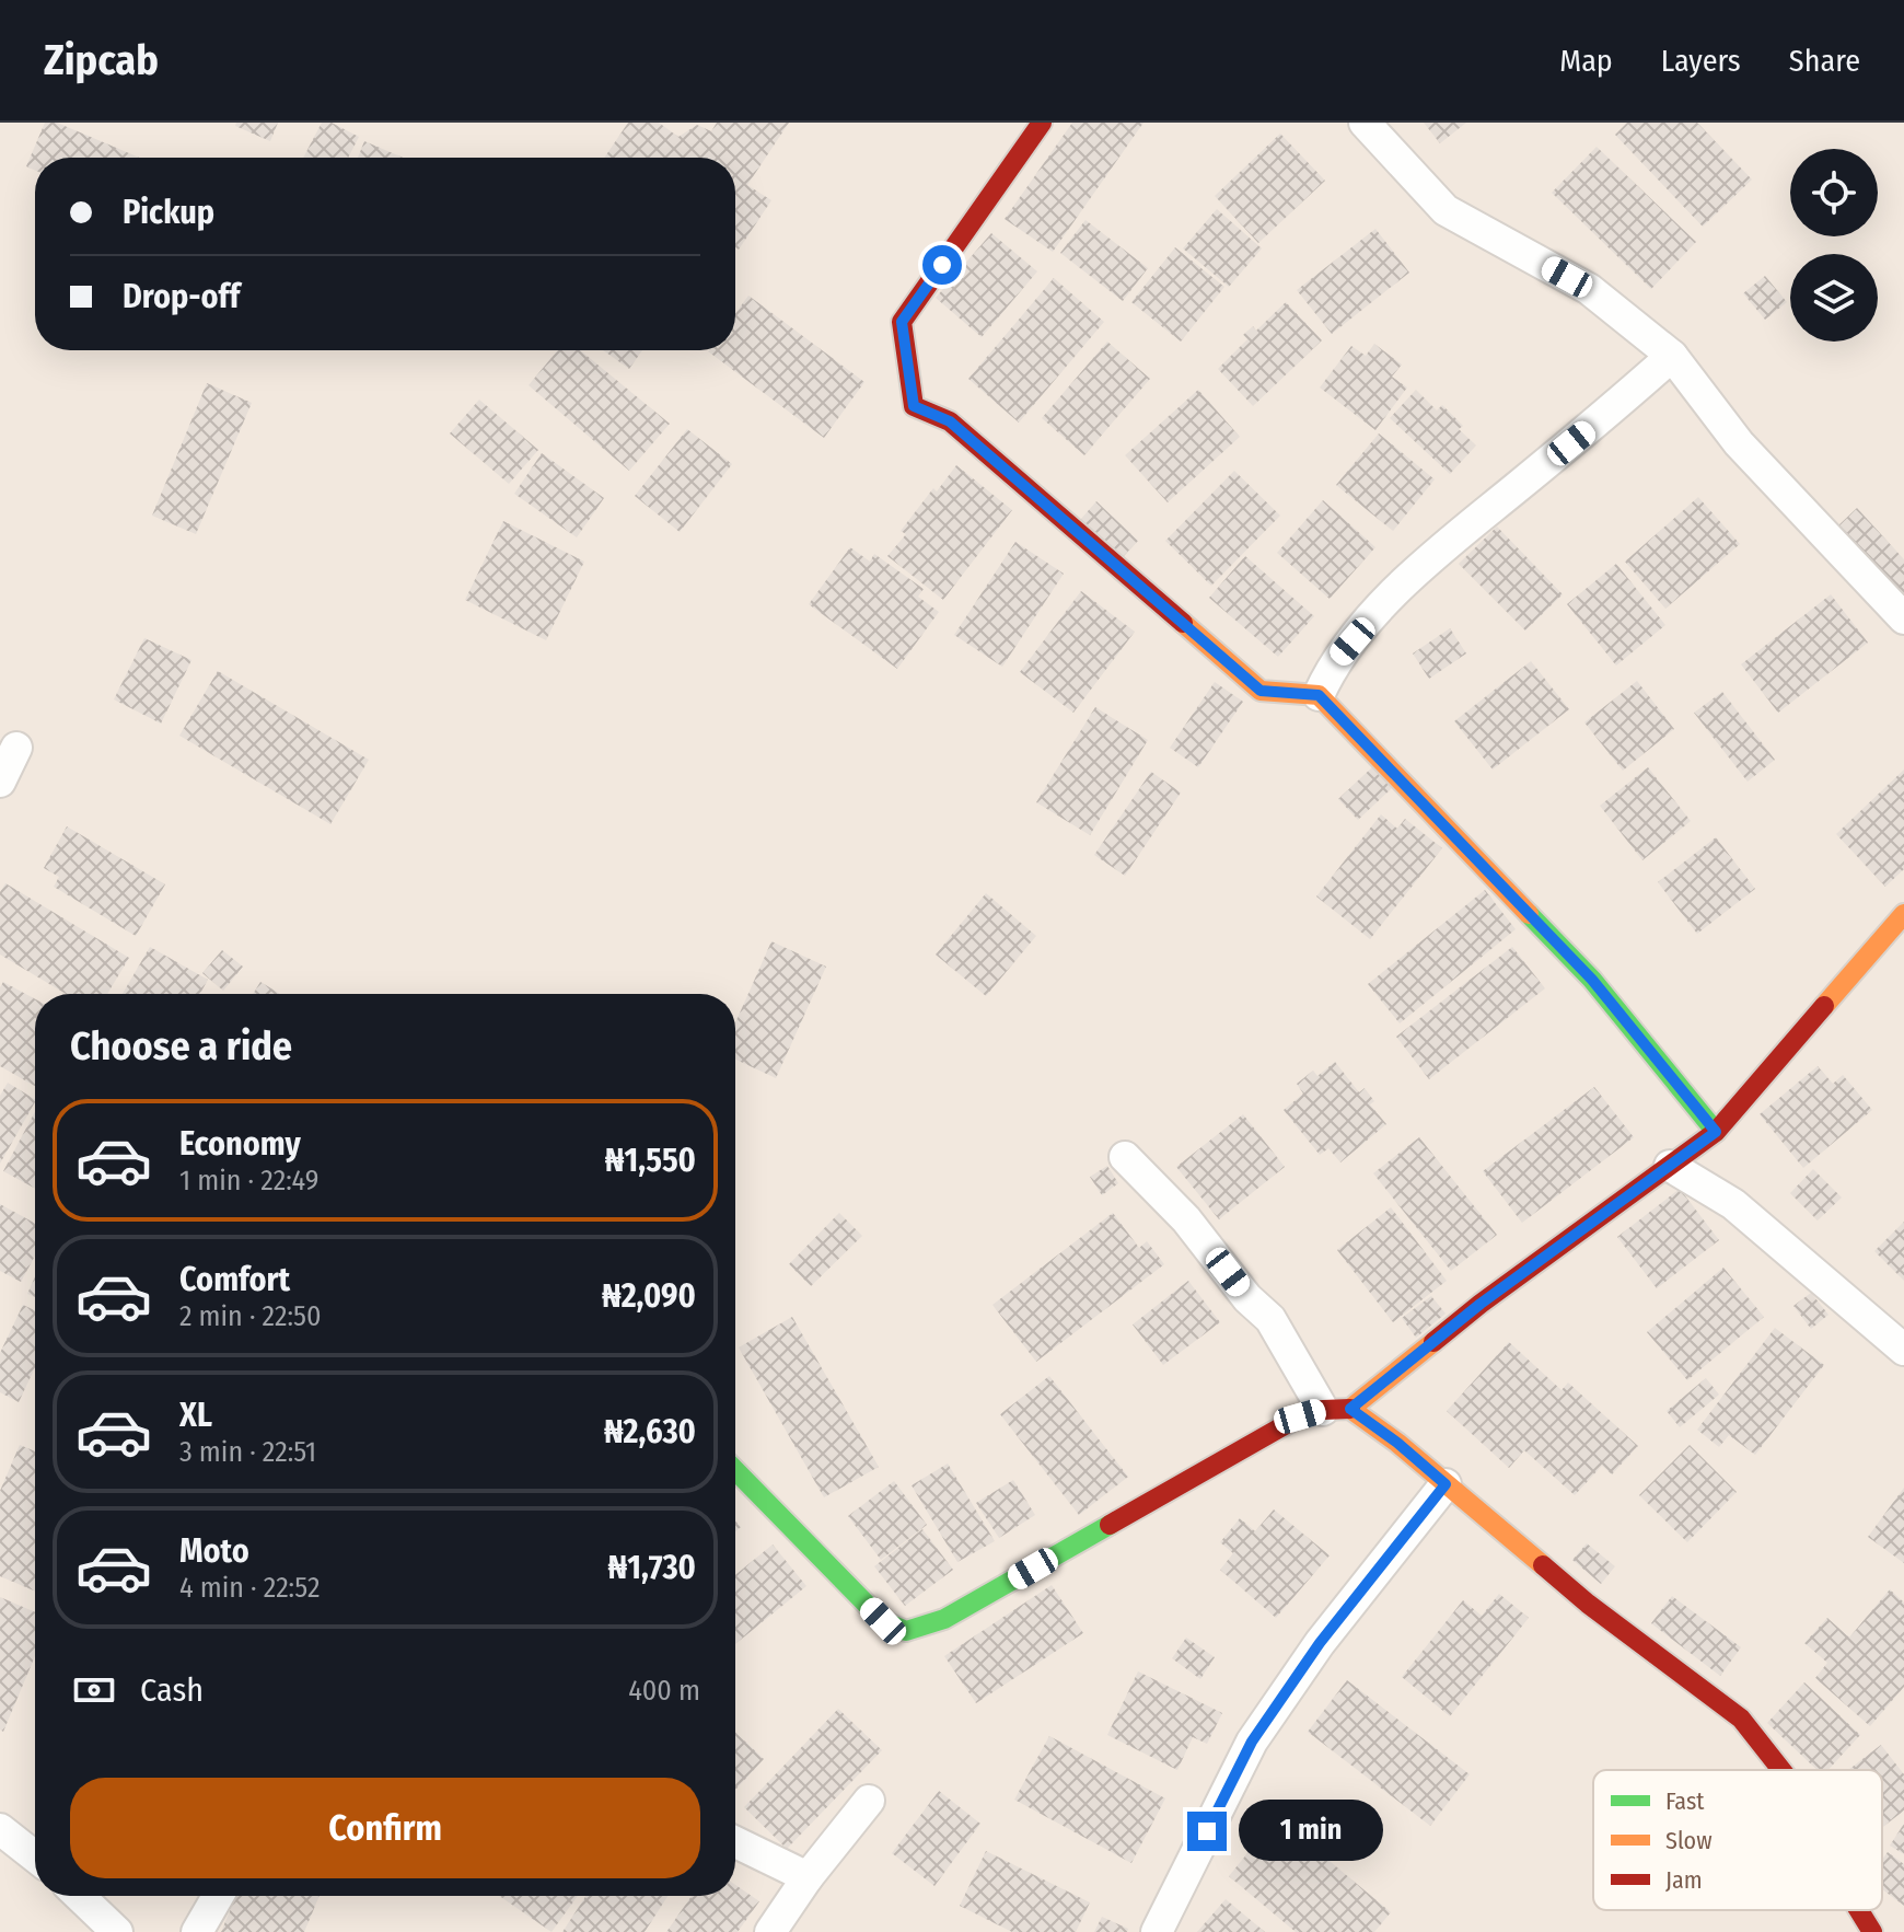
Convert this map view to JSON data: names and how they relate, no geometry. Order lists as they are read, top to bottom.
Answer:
{
  "legend": ["Fast", "Slow", "Jam"],
  "page": {
    "header": "Zipcab",
    "nav": ["Map", "Layers", "Share"],
    "banner": ["Pickup", "Drop-off"],
    "heading": "Choose a ride",
    "list": [
      {
        "name": "Economy",
        "note": "1 min · 22:49",
        "value": "₦1,550"
      },
      {
        "name": "Comfort",
        "note": "2 min · 22:50",
        "value": "₦2,090"
      },
      {
        "name": "XL",
        "note": "3 min · 22:51",
        "value": "₦2,630"
      },
      {
        "name": "Moto",
        "note": "4 min · 22:52",
        "value": "₦1,730"
      }
    ],
    "pay": ["Cash", "400 m"],
    "buttons": "Confirm",
    "bubble": "1 min"
  }
}
